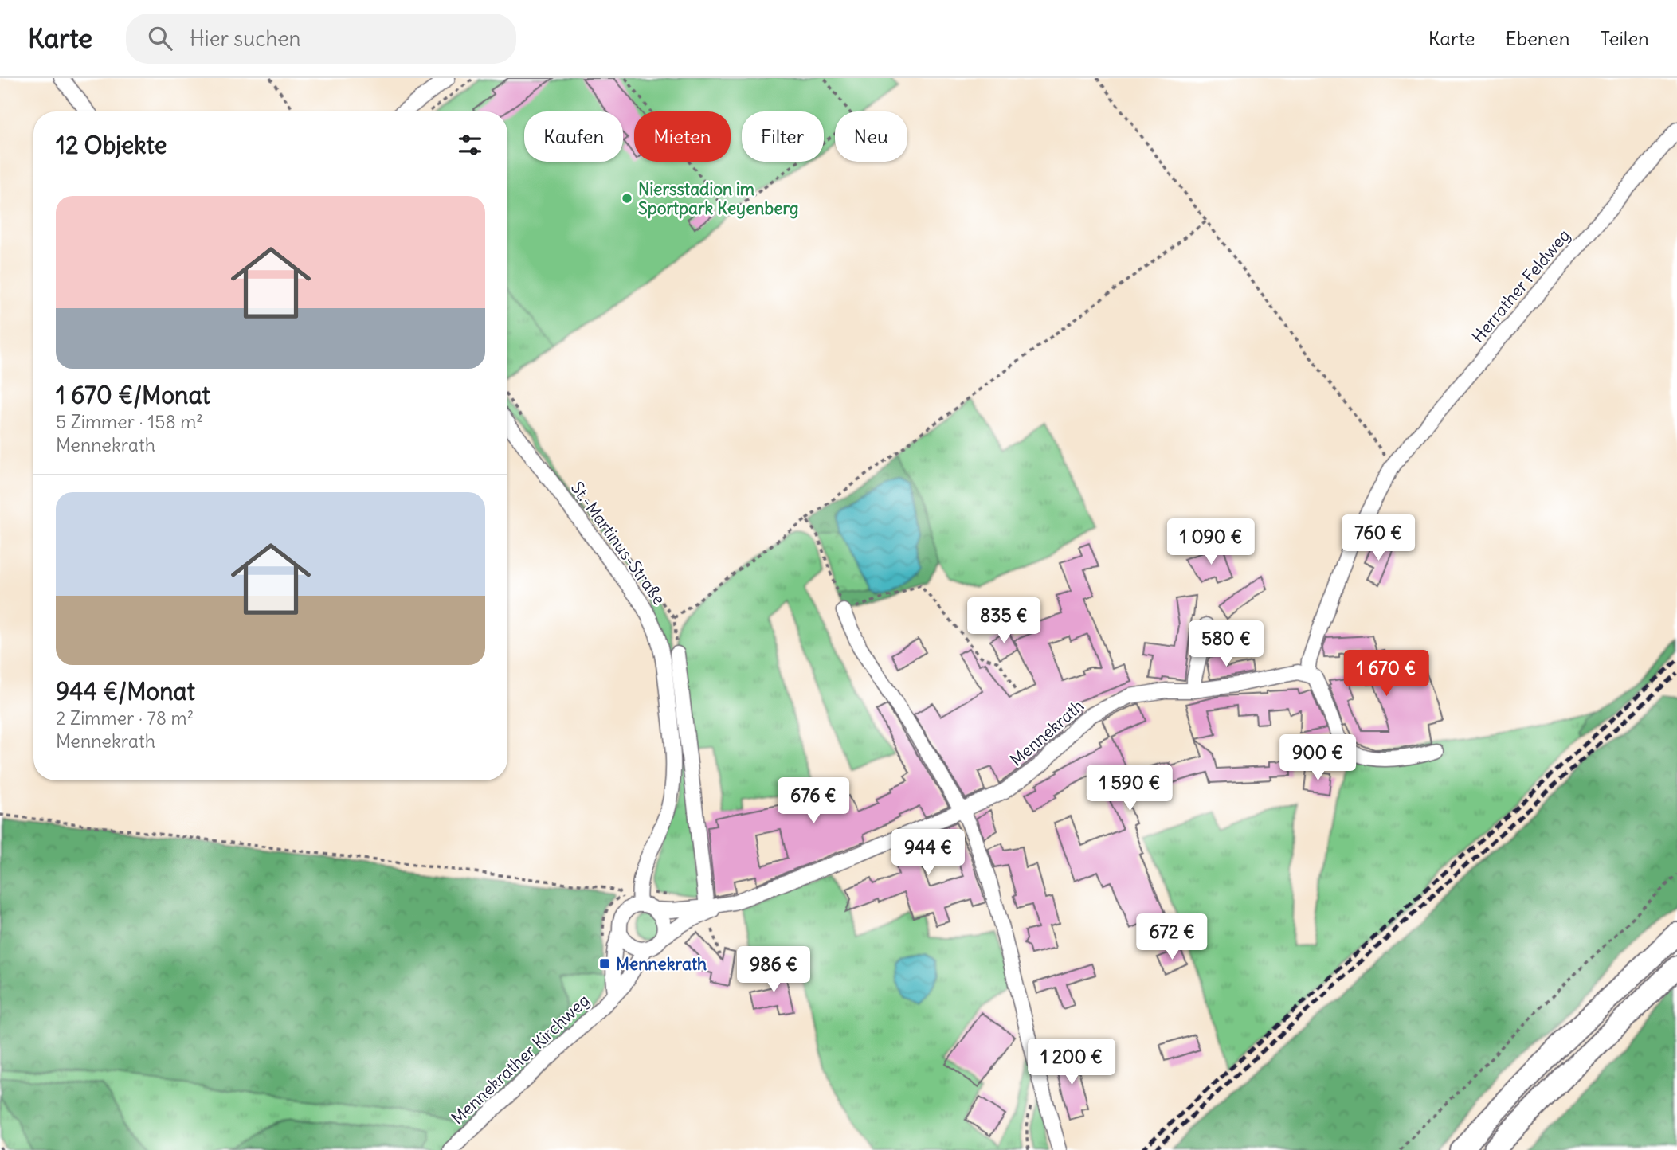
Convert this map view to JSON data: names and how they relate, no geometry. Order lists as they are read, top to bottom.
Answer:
{
  "streets": {
    "street": [
      "Herrather Feldweg",
      "St.-Martinus-Straße",
      "Mennekrath",
      "Mennekrather Kirchweg"
    ]
  },
  "crossings": [
    ["St.-Martinus-Straße", "Mennekrath"],
    ["St.-Martinus-Straße", "Mennekrather Kirchweg"],
    ["Mennekrath", "Mennekrather Kirchweg"]
  ],
  "places": {
    "other": ["Niersstadion im Sportpark Keyenberg"],
    "transit": ["Mennekrath"]
  },
  "page": {
    "header": "Karte",
    "search": "Hier suchen",
    "nav": ["Karte", "Ebenen", "Teilen"],
    "chip": [
      "Kaufen",
      "Mieten",
      "Filter",
      "Neu"
    ],
    "heading": "12 Objekte",
    "list": [
      {
        "name": "1 670 €/Monat",
        "note": "5 Zimmer · 158 m² · Mennekrath"
      },
      {
        "name": "944 €/Monat",
        "note": "2 Zimmer · 78 m² · Mennekrath"
      }
    ],
    "price": [
      "760 €",
      "1 090 €",
      "835 €",
      "580 €",
      "1 670 €",
      "900 €",
      "1 590 €",
      "676 €",
      "944 €",
      "672 €",
      "986 €",
      "1 200 €"
    ]
  }
}
